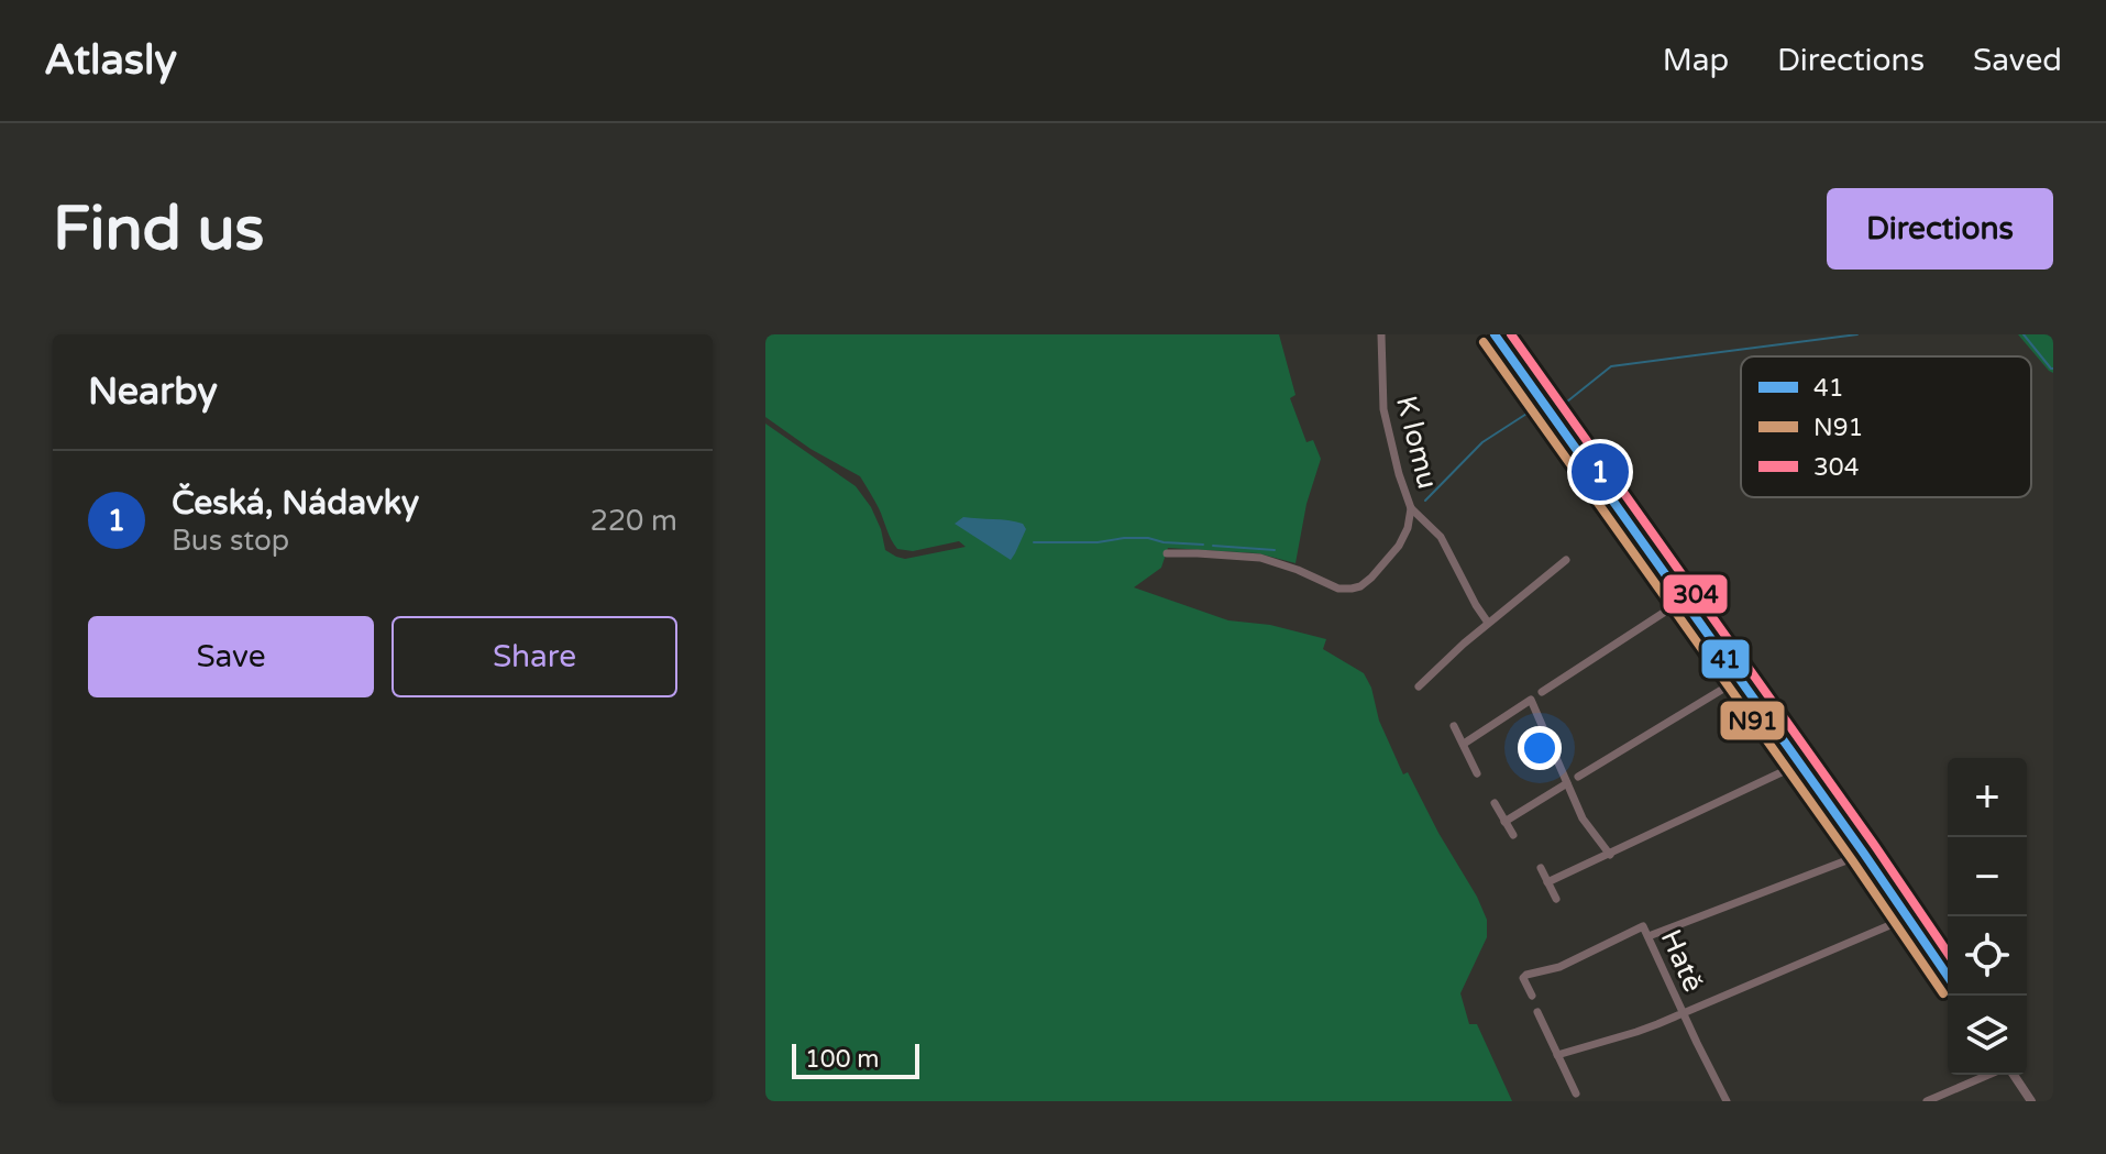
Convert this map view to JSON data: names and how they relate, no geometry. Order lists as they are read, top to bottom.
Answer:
{
  "streets": {
    "street": ["K lomu", "Hatě"]
  },
  "lines": ["transit line 41", "transit line 304", "transit line N91"],
  "legend": ["41", "N91", "304"],
  "scale_bar": "100 m",
  "page": {
    "header": "Atlasly",
    "nav": ["Map", "Directions", "Saved"],
    "buttons": [
      "Directions",
      ["Save", "Share"]
    ],
    "title": "Find us",
    "heading": "Nearby",
    "pins": "1",
    "list": [
      {
        "mark": "1",
        "name": "Česká, Nádavky",
        "note": "Bus stop",
        "value": "220 m"
      }
    ],
    "map_buttons": ["+", "−"],
    "scale": "100 m"
  }
}
